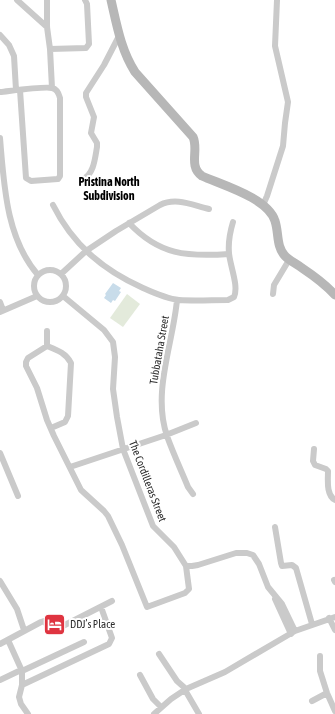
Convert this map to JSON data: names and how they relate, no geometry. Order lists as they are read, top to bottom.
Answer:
{
  "streets": {
    "street": ["Tubbataha Street", "The Cordilleras Street"]
  },
  "districts": ["Pristina North Subdivision"],
  "places": {
    "hotel": ["DDJ’s Place"]
  }
}
